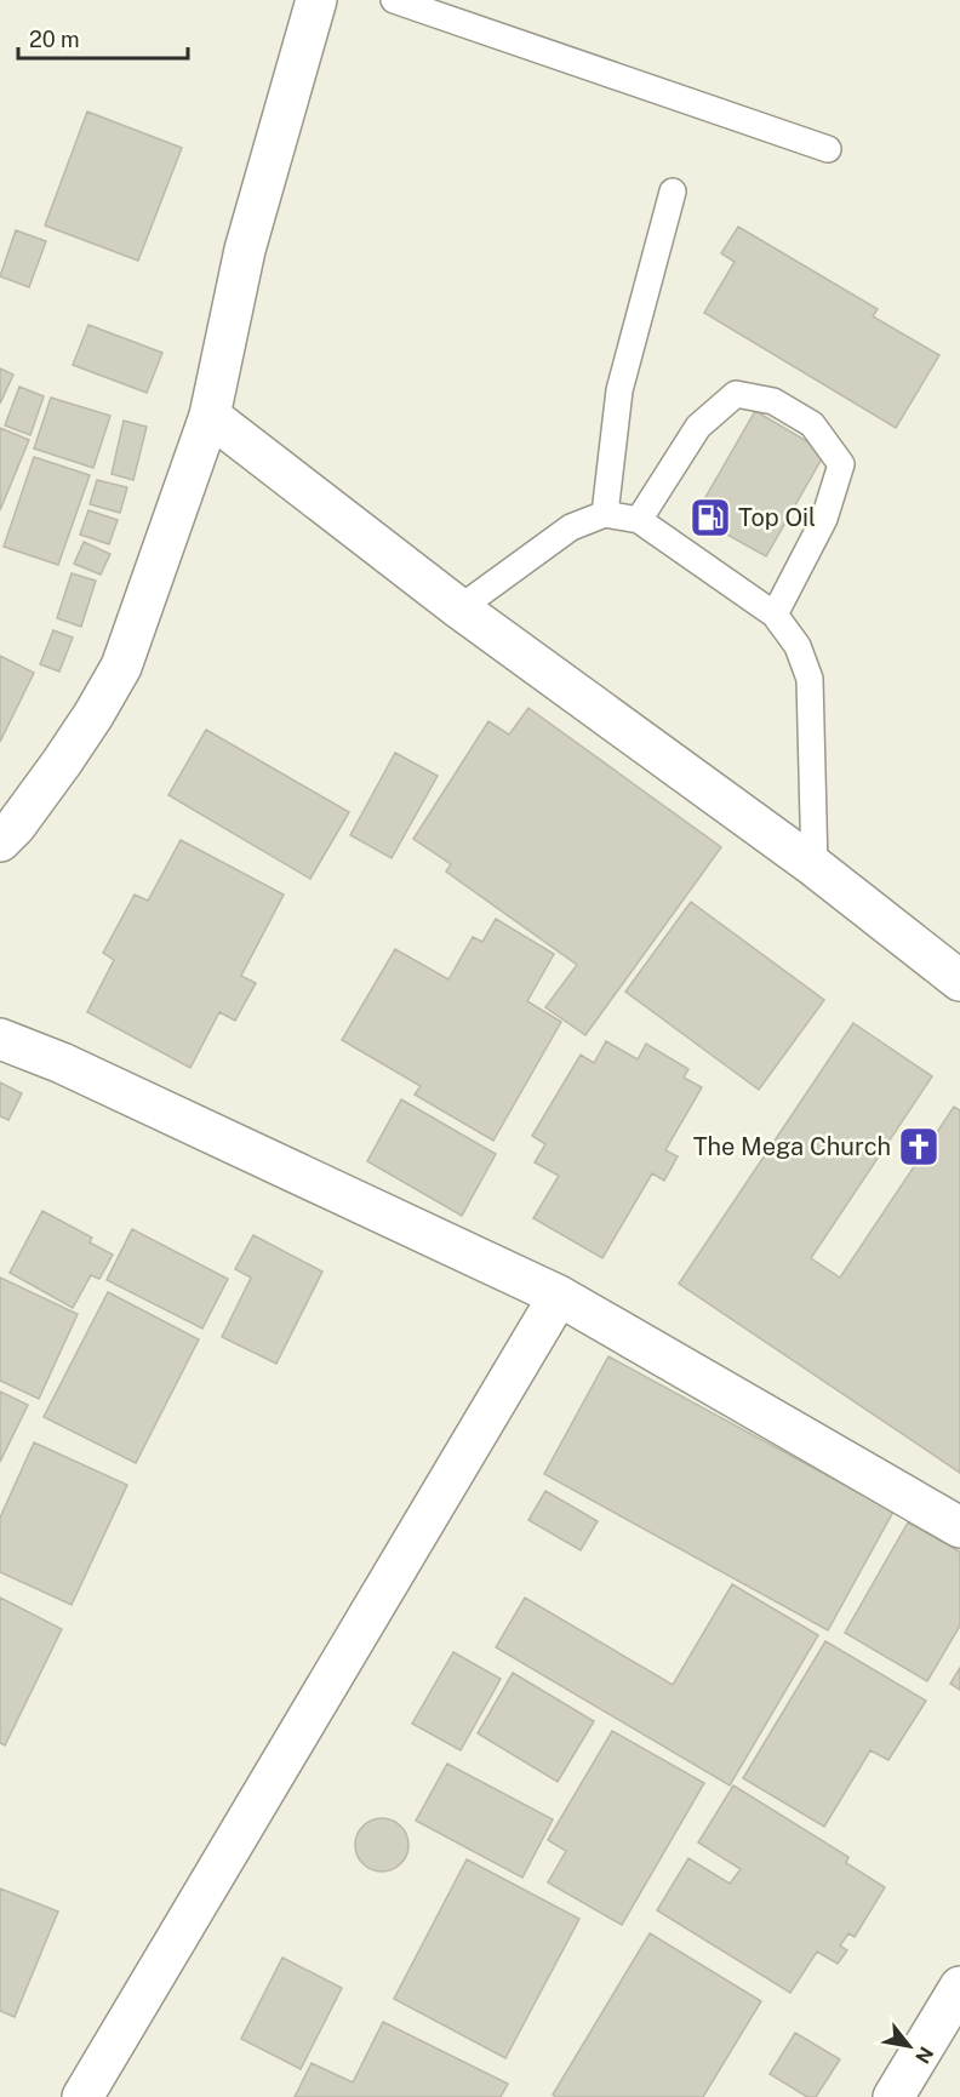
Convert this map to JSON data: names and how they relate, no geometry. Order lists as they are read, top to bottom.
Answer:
{
  "places": {
    "fuel station": ["Top Oil"],
    "church": ["The Mega Church"]
  },
  "scale_bar": "20 m",
  "north": "bottom right"
}
